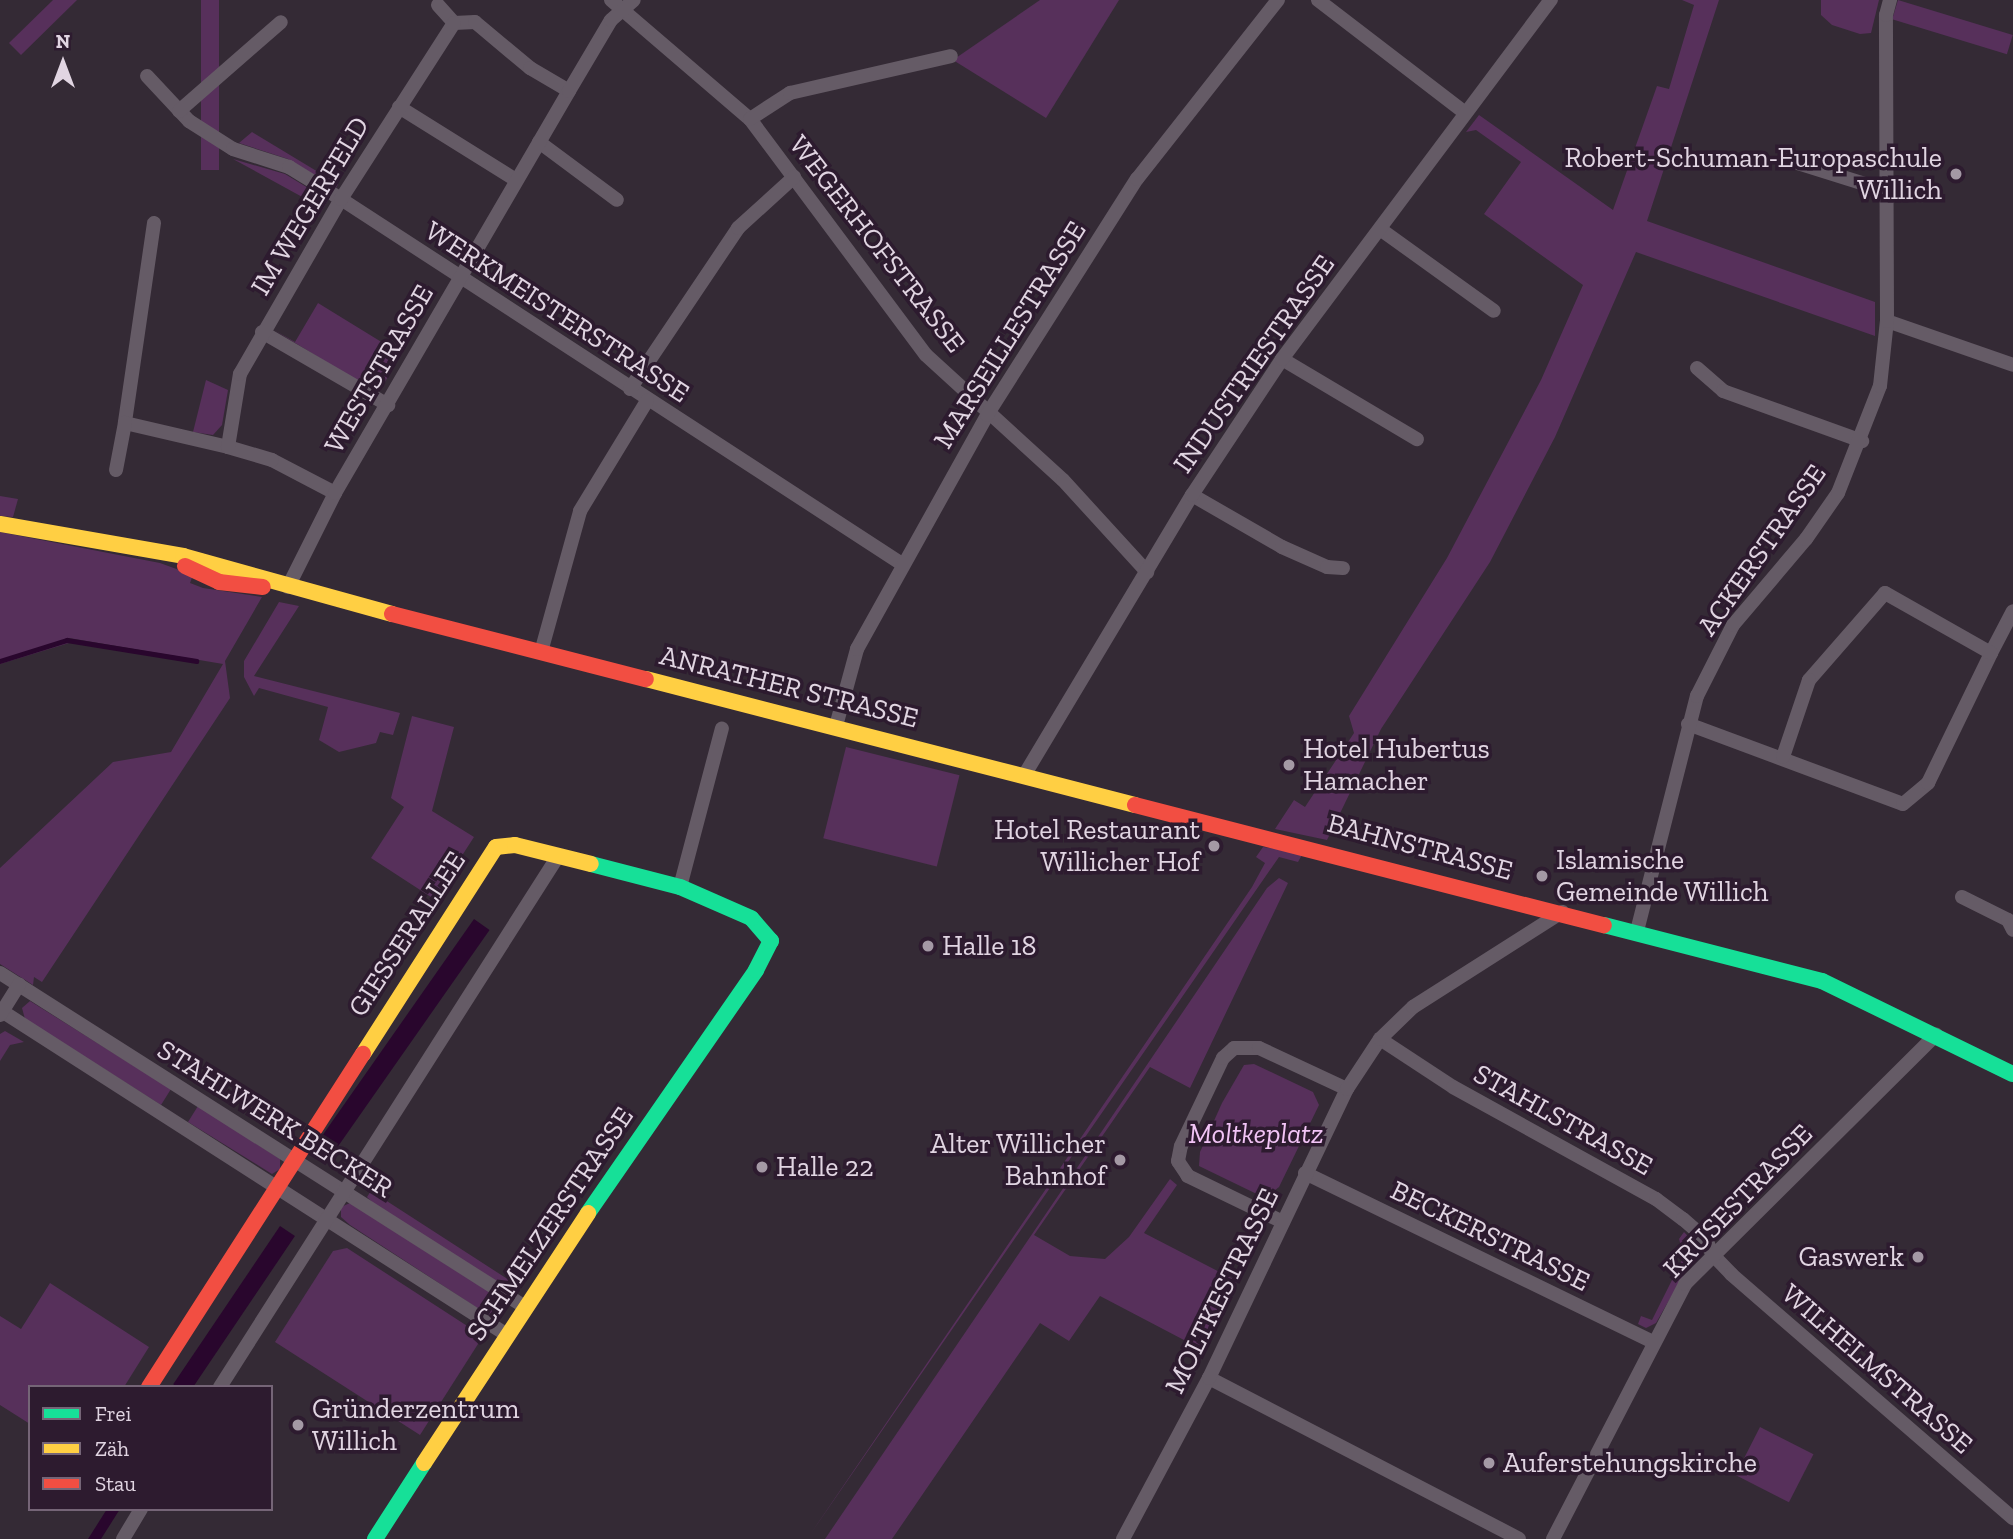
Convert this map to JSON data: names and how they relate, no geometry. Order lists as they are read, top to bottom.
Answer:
{
  "streets": {
    "street": [
      "IM WEGERFELD",
      "WEGERHOFSTRASSE",
      "WERKMEISTERSTRASSE",
      "MARSEILLESTRASSE",
      "INDUSTRIESTRASSE",
      "WESTSTRASSE",
      "ACKERSTRASSE",
      "ANRATHER STRASSE",
      "BAHNSTRASSE",
      "GIESSERALLEE",
      "STAHLWERK BECKER",
      "STAHLSTRASSE",
      "KRUSESTRASSE",
      "SCHMELZERSTRASSE",
      "BECKERSTRASSE",
      "MOLTKESTRASSE",
      "WILHELMSTRASSE"
    ]
  },
  "crossings": [
    ["IM WEGERFELD", "WERKMEISTERSTRASSE"],
    ["IM WEGERFELD", "WESTSTRASSE"],
    ["WEGERHOFSTRASSE", "MARSEILLESTRASSE"],
    ["WEGERHOFSTRASSE", "INDUSTRIESTRASSE"],
    ["WEGERHOFSTRASSE", "WESTSTRASSE"],
    ["WERKMEISTERSTRASSE", "MARSEILLESTRASSE"],
    ["WERKMEISTERSTRASSE", "WESTSTRASSE"],
    ["MARSEILLESTRASSE", "ANRATHER STRASSE"],
    ["INDUSTRIESTRASSE", "ANRATHER STRASSE"],
    ["WESTSTRASSE", "ANRATHER STRASSE"],
    ["ACKERSTRASSE", "BAHNSTRASSE"],
    ["ANRATHER STRASSE", "BAHNSTRASSE"],
    ["BAHNSTRASSE", "KRUSESTRASSE"],
    ["BAHNSTRASSE", "MOLTKESTRASSE"],
    ["GIESSERALLEE", "STAHLWERK BECKER"],
    ["GIESSERALLEE", "SCHMELZERSTRASSE"],
    ["STAHLWERK BECKER", "SCHMELZERSTRASSE"],
    ["STAHLSTRASSE", "KRUSESTRASSE"],
    ["STAHLSTRASSE", "MOLTKESTRASSE"],
    ["STAHLSTRASSE", "WILHELMSTRASSE"],
    ["KRUSESTRASSE", "BECKERSTRASSE"],
    ["KRUSESTRASSE", "WILHELMSTRASSE"],
    ["BECKERSTRASSE", "MOLTKESTRASSE"]
  ],
  "parks": ["Moltkeplatz"],
  "places": [
    "Robert-Schuman-Europaschule Willich",
    "Hotel Hubertus Hamacher",
    "Hotel Restaurant Willicher Hof",
    "Islamische Gemeinde Willich",
    "Halle 18",
    "Alter Willicher Bahnhof",
    "Halle 22",
    "Gaswerk",
    "Gründerzentrum Willich",
    "Auferstehungskirche"
  ],
  "legend": ["Frei", "Zäh", "Stau"],
  "north": "top"
}
